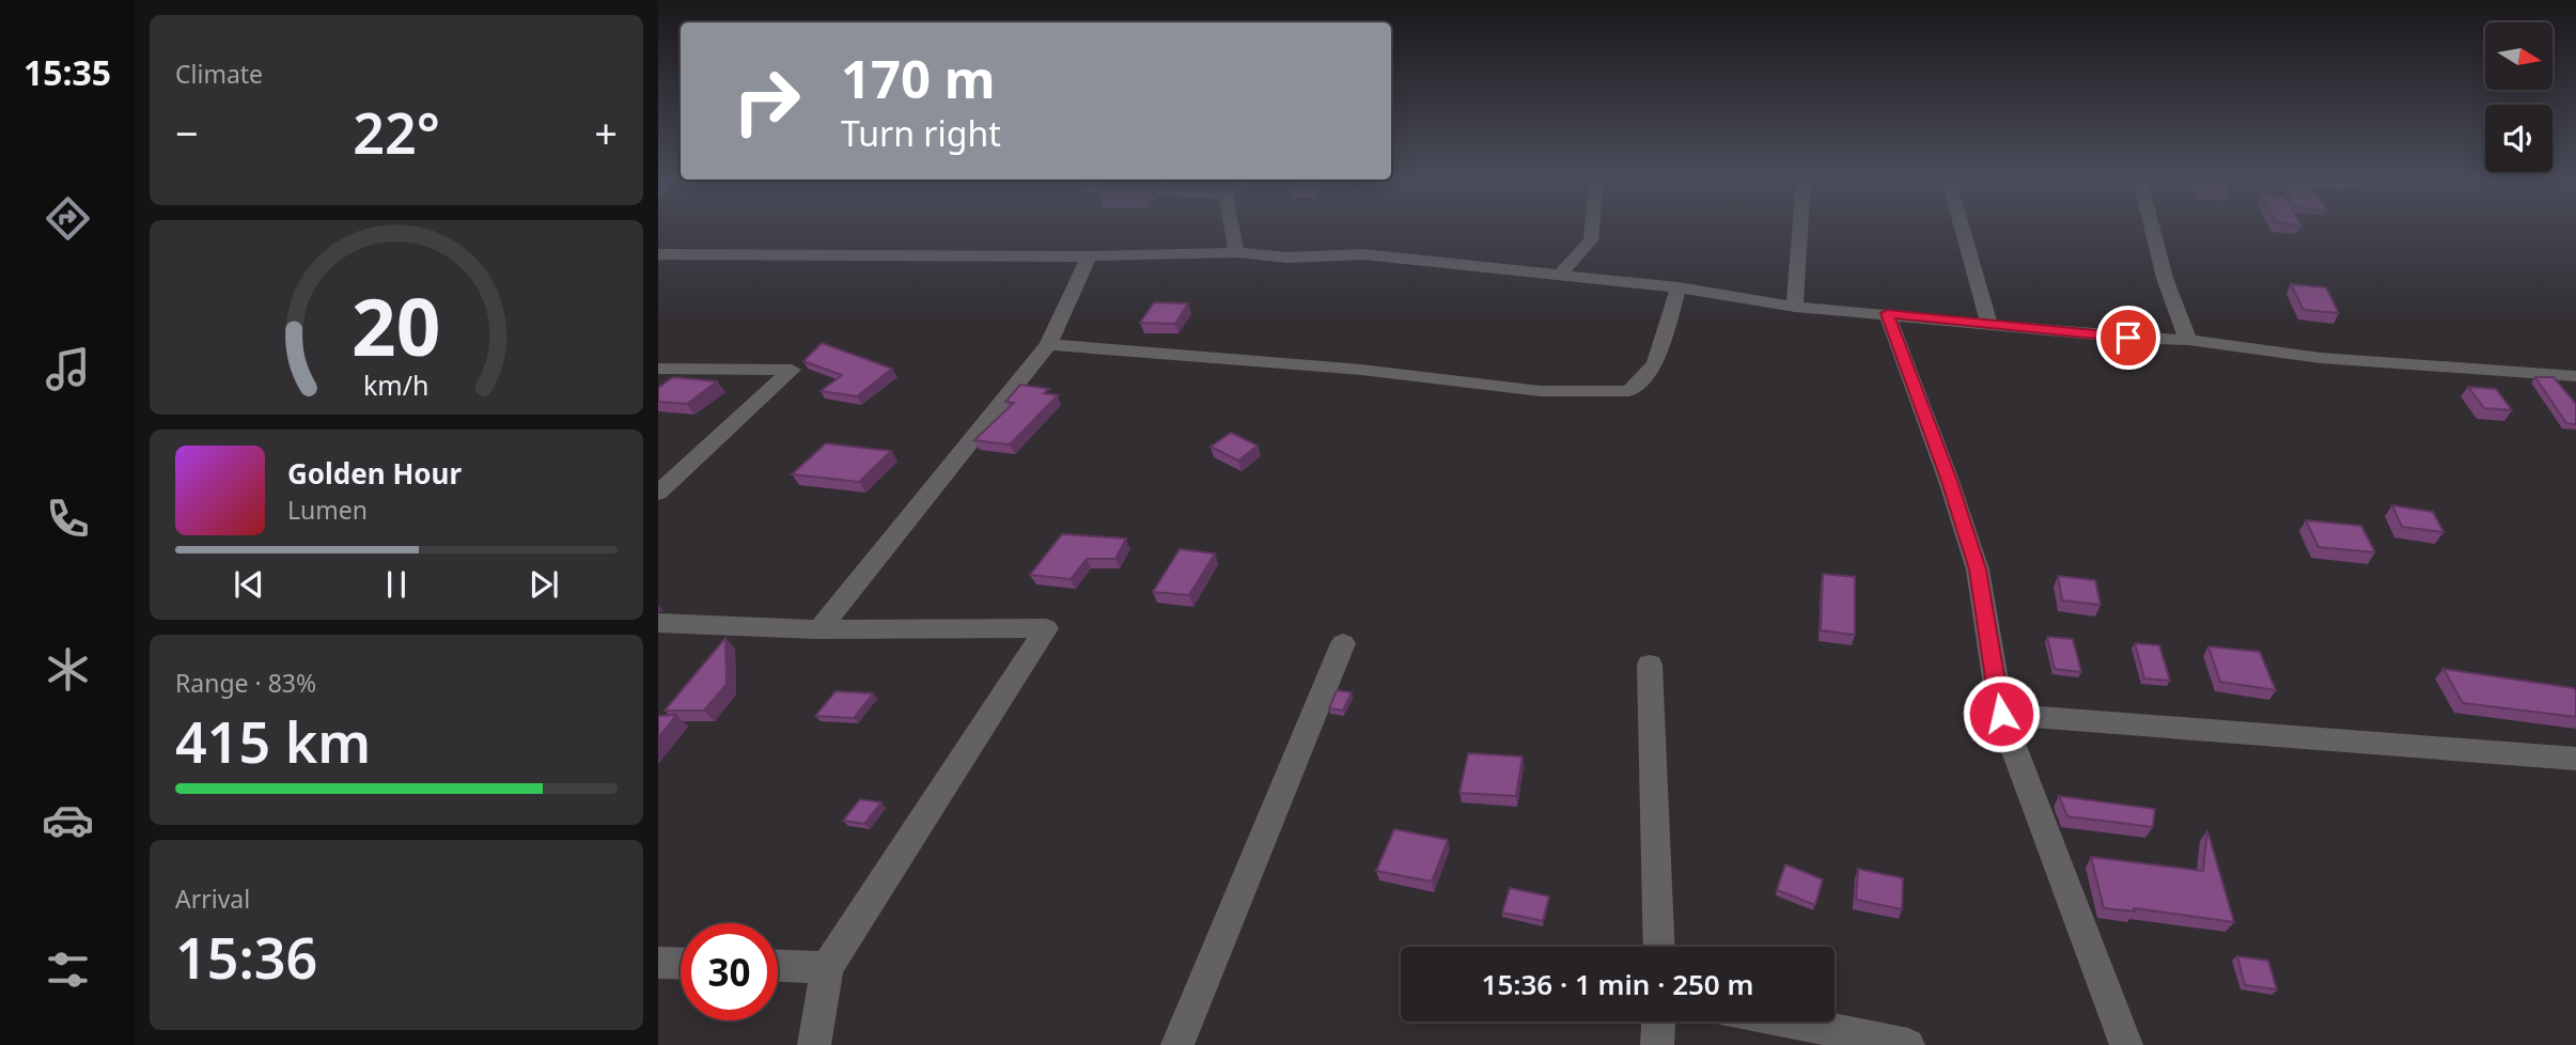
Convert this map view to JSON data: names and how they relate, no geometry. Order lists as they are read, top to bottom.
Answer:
{
  "north": "right",
  "page": {
    "tabs": "15:35",
    "tile": [
      "Climate",
      ["Range · 83%", "415 km"],
      ["Arrival", "15:36"]
    ],
    "turn": ["170 m", "Turn right"],
    "heat": ["−", "22°", "+"],
    "song": ["Golden Hour", "Lumen"],
    "limit": "30",
    "trip": "15:36 · 1 min · 250 m",
    "gauge": ["20", "km/h"]
  }
}
